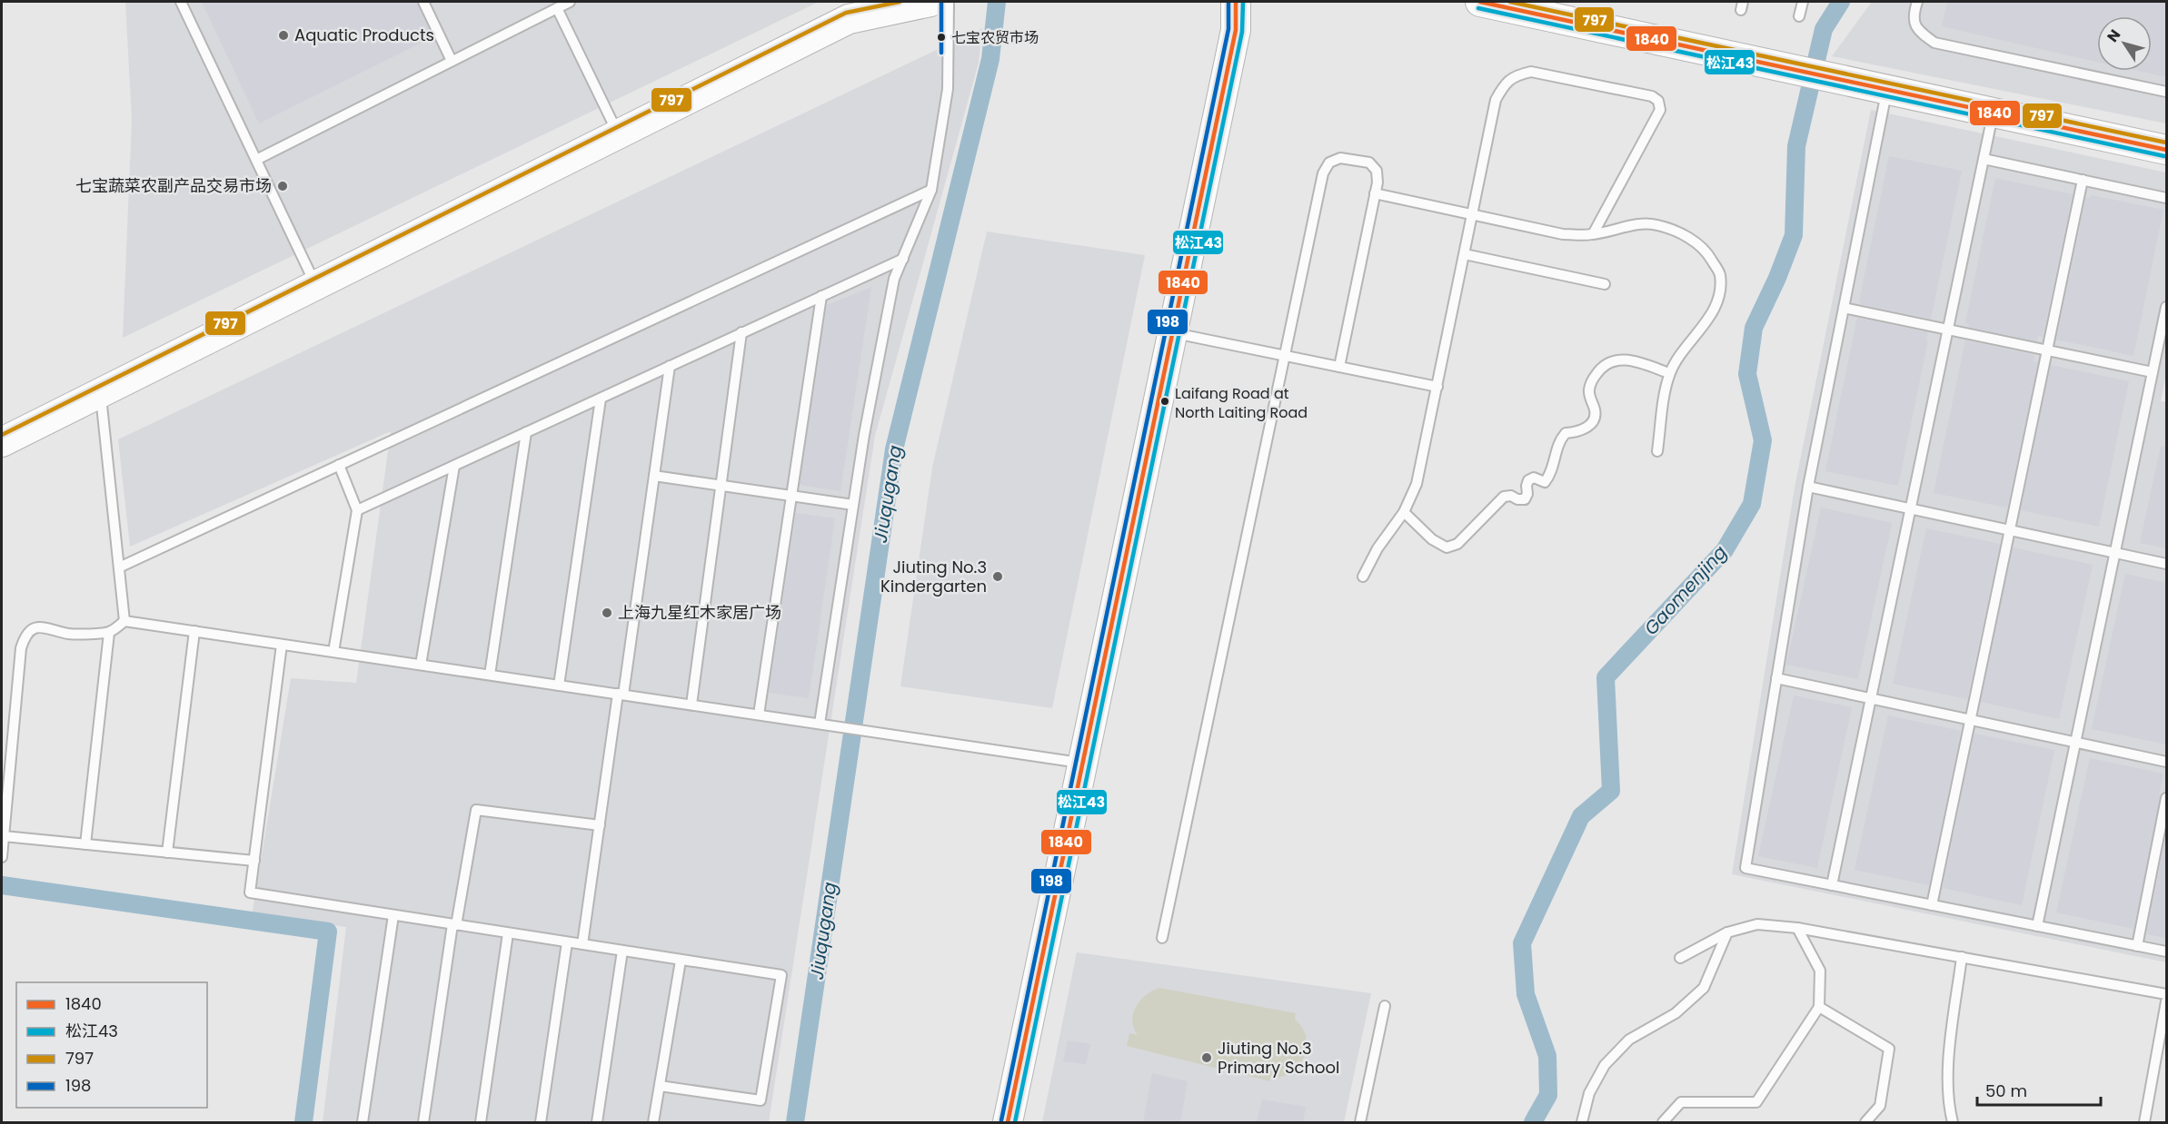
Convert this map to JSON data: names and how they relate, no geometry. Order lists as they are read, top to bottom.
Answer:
{
  "water": ["Jiuqugang", "Gaomenjing"],
  "places": [
    "Aquatic Products",
    "七宝农贸市场",
    "七宝蔬菜农副产品交易市场",
    "Laifang Road at North Laiting Road",
    "Jiuting No.3 Kindergarten",
    "上海九星红木家居广场",
    "Jiuting No.3 Primary School"
  ],
  "lines": [
    "transit line 1840",
    "transit line 松江43",
    "transit line 797",
    "transit line 198"
  ],
  "legend": [
    "1840",
    "松江43",
    "797",
    "198"
  ],
  "scale_bar": "50 m",
  "north": "top left"
}
